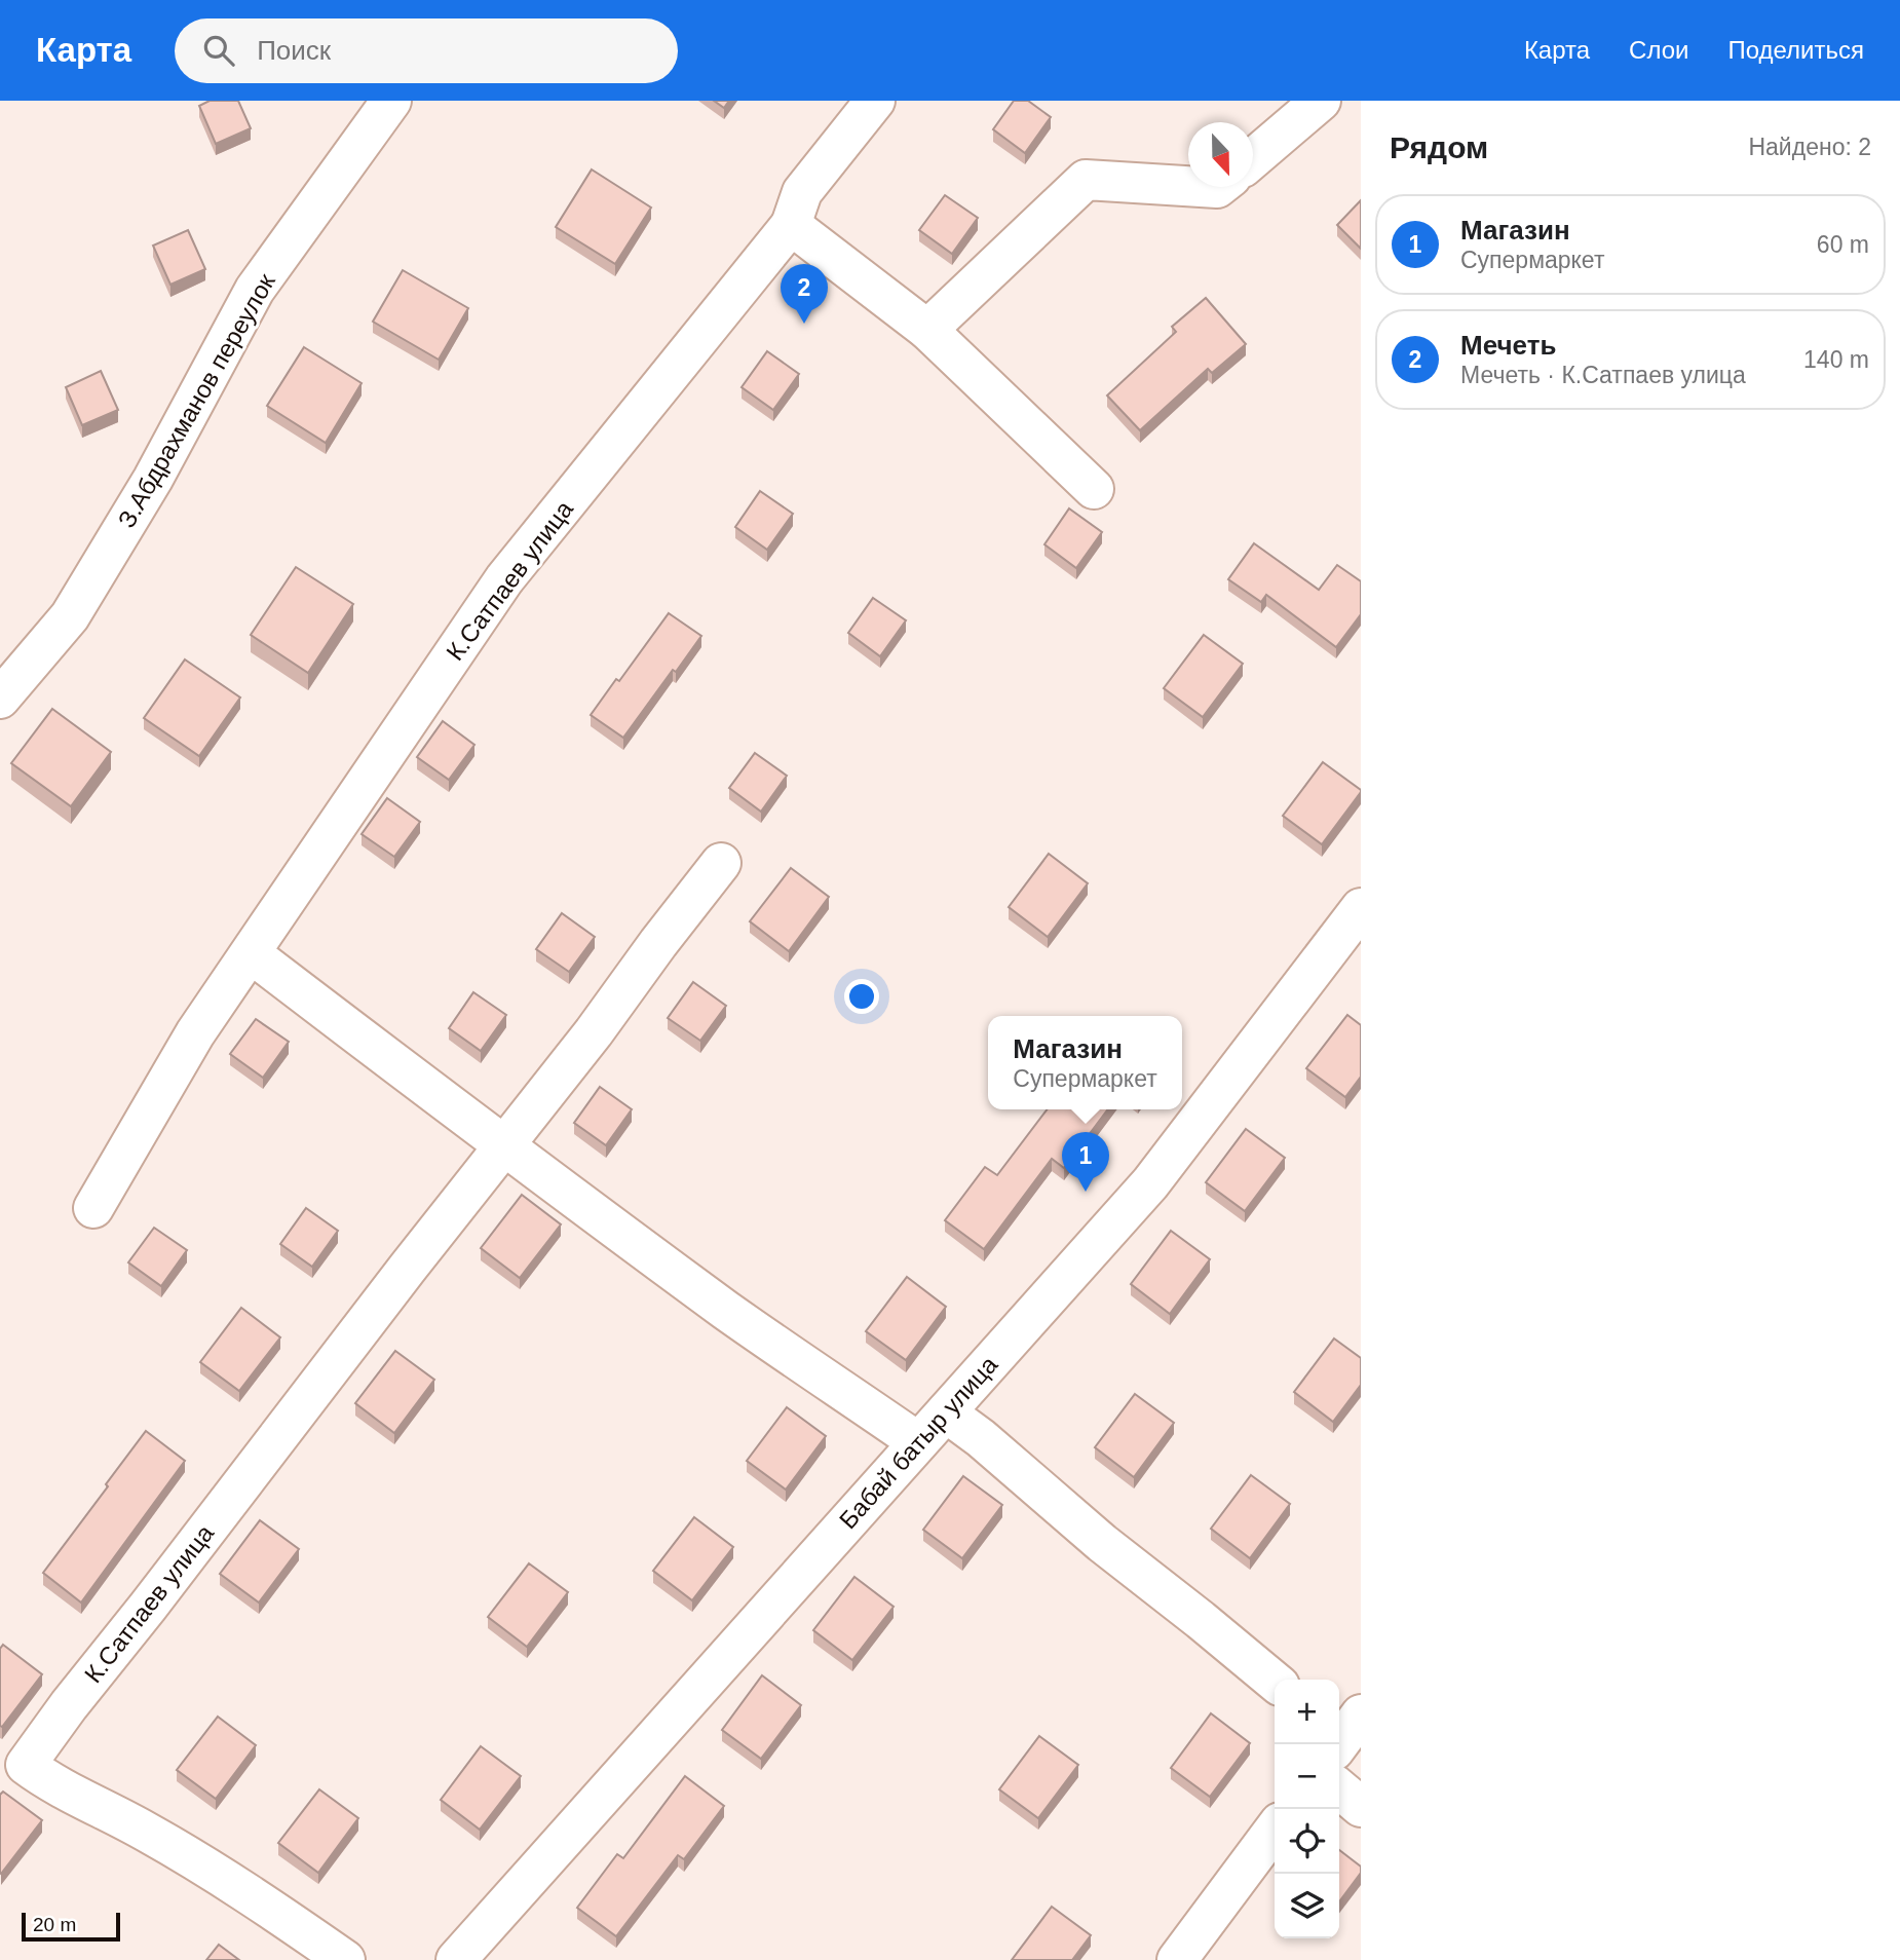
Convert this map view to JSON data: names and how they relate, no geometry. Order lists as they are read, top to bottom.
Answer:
{
  "streets": {
    "street": ["З.Абдрахманов переулок", "К.Сатпаев улица", "Бабай батыр улица"]
  },
  "scale_bar": "20 m",
  "north": "bottom",
  "page": {
    "header": "Карта",
    "search": "Поиск",
    "nav": ["Карта", "Слои", "Поделиться"],
    "heading": ["Рядом", "Найдено: 2"],
    "list": [
      {
        "mark": "1",
        "name": "Магазин",
        "note": "Супермаркет",
        "value": "60 m"
      },
      {
        "mark": "2",
        "name": "Мечеть",
        "note": "Мечеть · К.Сатпаев улица",
        "value": "140 m"
      }
    ],
    "pins": ["2", "1"],
    "popup": ["Магазин", "Супермаркет"],
    "map_buttons": ["+", "−"],
    "scale": "20 m"
  }
}
